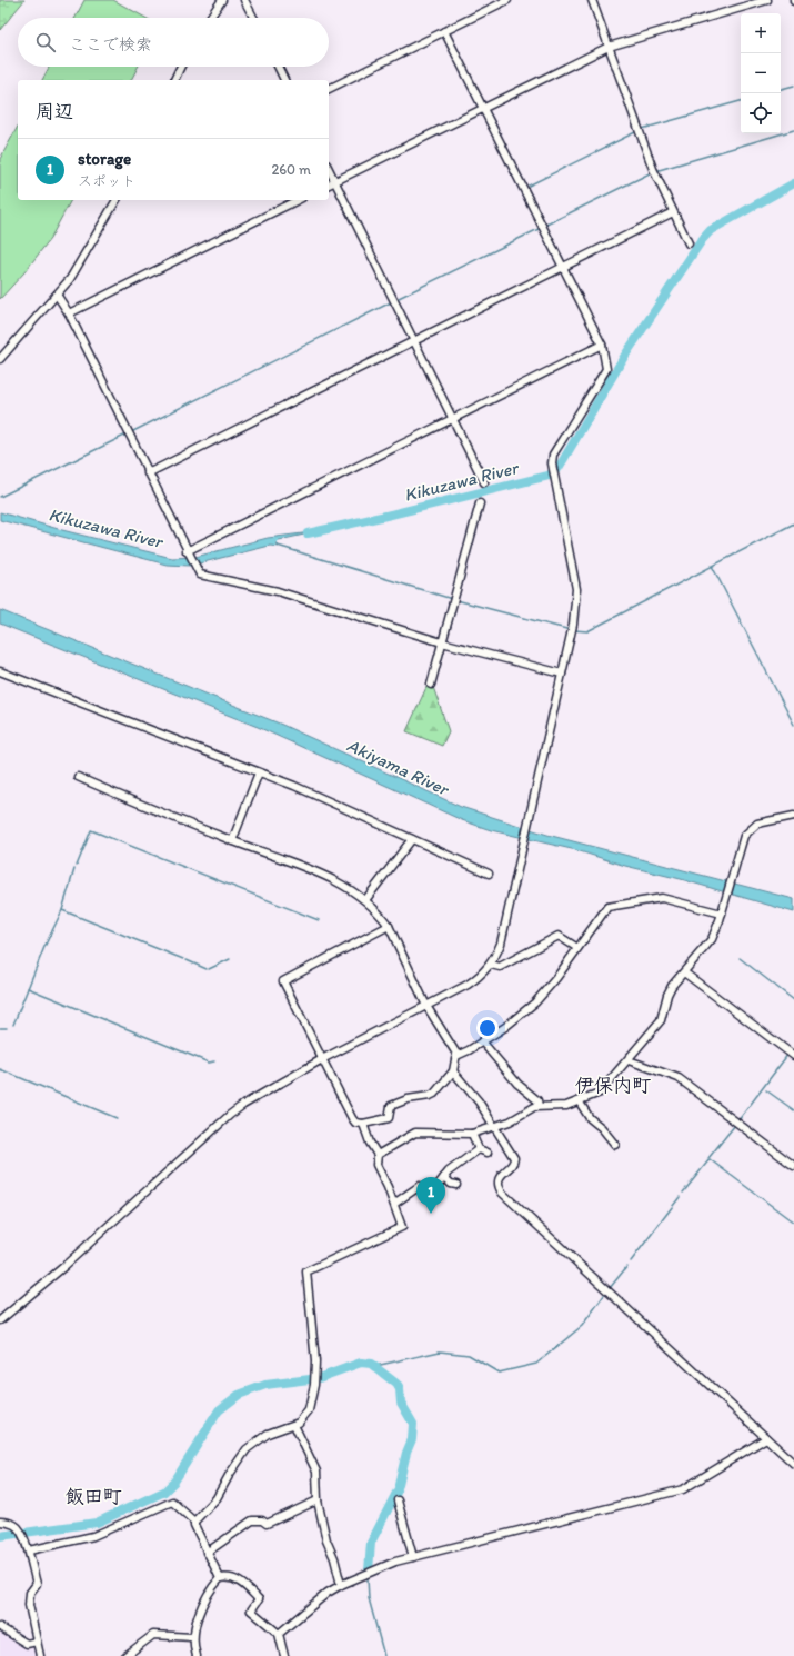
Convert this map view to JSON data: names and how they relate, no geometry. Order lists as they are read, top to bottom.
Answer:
{
  "districts": ["伊保内町", "飯田町"],
  "water": ["Kikuzawa River", "Akiyama River"],
  "page": {
    "map_buttons": ["+", "−"],
    "search": "ここで検索",
    "heading": "周辺",
    "list": [
      {
        "mark": "1",
        "name": "storage",
        "note": "スポット",
        "value": "260 m"
      }
    ],
    "pins": "1"
  }
}
